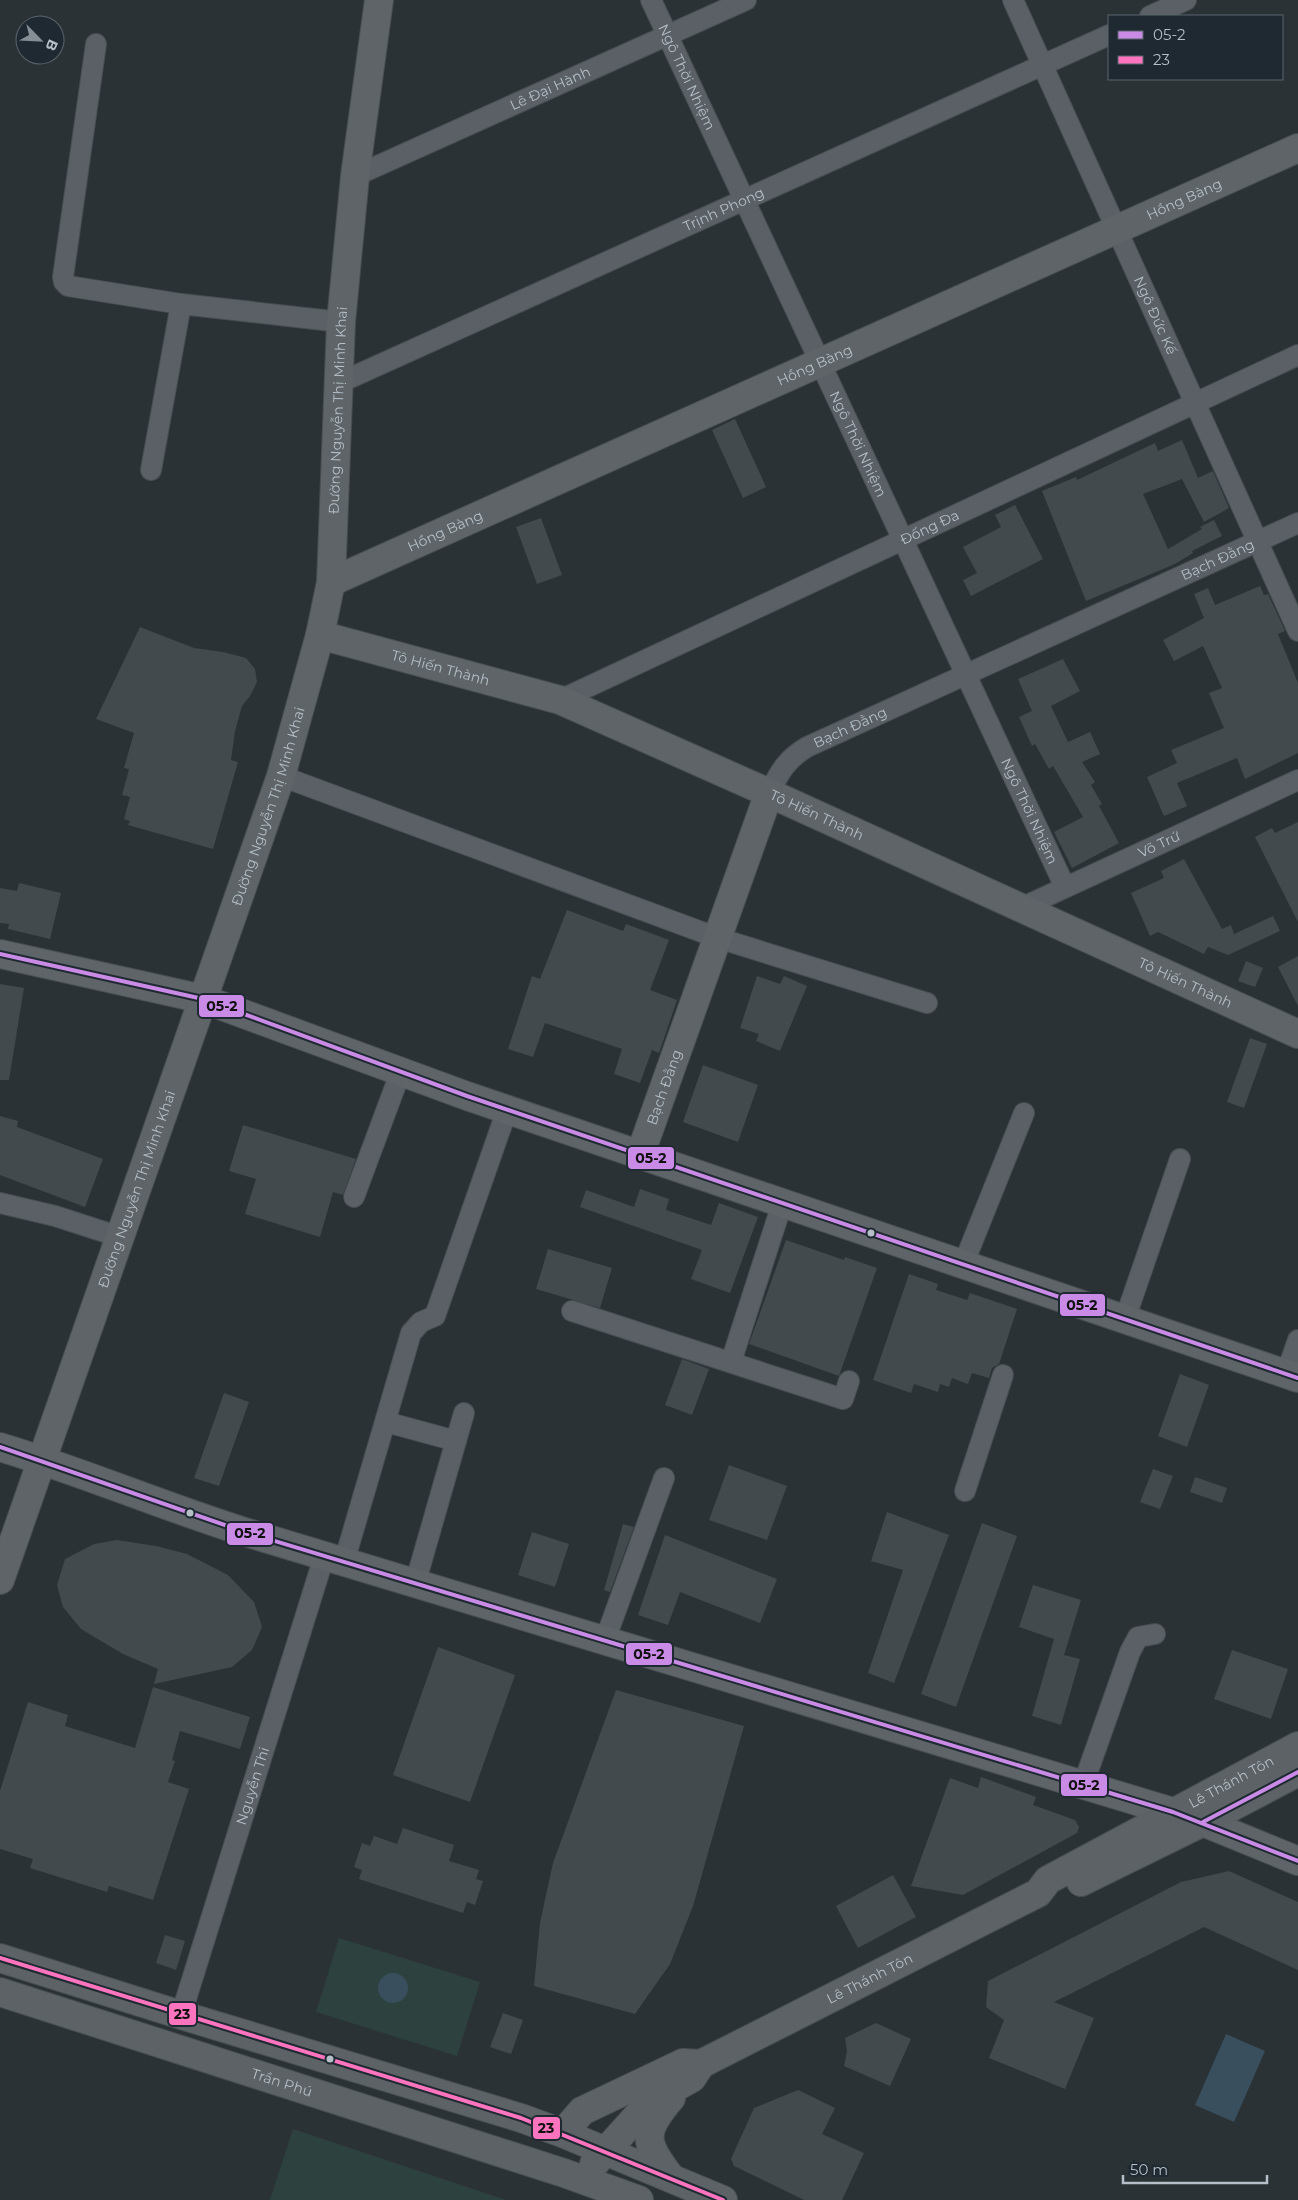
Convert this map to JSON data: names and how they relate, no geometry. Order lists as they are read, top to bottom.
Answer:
{
  "streets": {
    "main road": ["Lê Thánh Tôn", "Trần Phú"],
    "street": [
      "Ngô Thời Nhiệm",
      "Lê Đại Hành",
      "Hồng Bàng",
      "Trịnh Phong",
      "Ngô Đức Kế",
      "Đường Nguyễn Thị Minh Khai",
      "Đống Đa",
      "Bạch Đằng",
      "Tô Hiến Thành",
      "Võ Trứ",
      "Nguyễn Thi"
    ]
  },
  "crossings": [
    ["Ngô Thời Nhiệm", "Lê Đại Hành"],
    ["Ngô Thời Nhiệm", "Hồng Bàng"],
    ["Ngô Thời Nhiệm", "Trịnh Phong"],
    ["Ngô Thời Nhiệm", "Đống Đa"],
    ["Ngô Thời Nhiệm", "Bạch Đằng"],
    ["Ngô Thời Nhiệm", "Võ Trứ"],
    ["Lê Đại Hành", "Đường Nguyễn Thị Minh Khai"],
    ["Hồng Bàng", "Ngô Đức Kế"],
    ["Hồng Bàng", "Đường Nguyễn Thị Minh Khai"],
    ["Trịnh Phong", "Ngô Đức Kế"],
    ["Trịnh Phong", "Đường Nguyễn Thị Minh Khai"],
    ["Ngô Đức Kế", "Đống Đa"],
    ["Ngô Đức Kế", "Bạch Đằng"],
    ["Đường Nguyễn Thị Minh Khai", "Tô Hiến Thành"],
    ["Đống Đa", "Tô Hiến Thành"],
    ["Bạch Đằng", "Tô Hiến Thành"],
    ["Tô Hiến Thành", "Võ Trứ"]
  ],
  "lines": ["transit line 05-2", "transit line 23"],
  "legend": ["05-2", "23"],
  "scale_bar": "50 m",
  "north": "bottom right"
}
